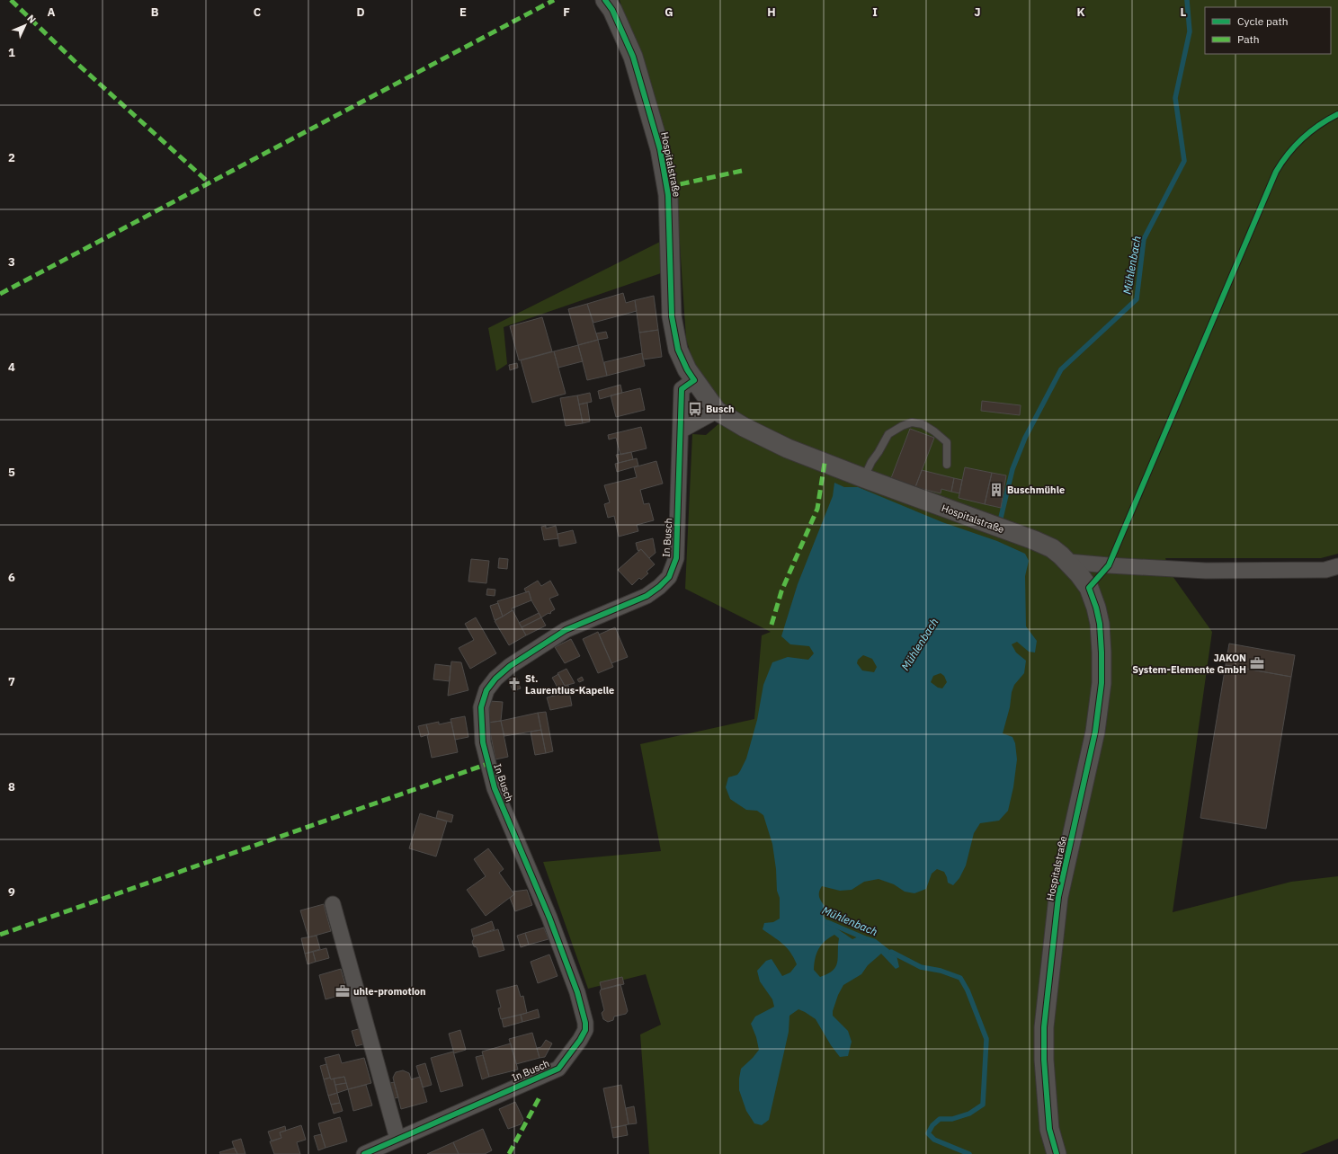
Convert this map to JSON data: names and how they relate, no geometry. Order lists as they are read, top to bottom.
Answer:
{
  "streets": {
    "street": ["Hospitalstraße", "In Busch"]
  },
  "crossings": [
    ["Hospitalstraße", "In Busch"]
  ],
  "water": ["Mühlenbach"],
  "places": {
    "bus stop": ["Busch"],
    "building": ["Buschmühle"],
    "office": ["JAKON System-Elemente GmbH", "uhle-promotion"],
    "church": ["St. Laurentius-Kapelle"]
  },
  "legend": ["Cycle path", "Path"],
  "north": "top right",
  "grid": {
    "columns": [
      "A",
      "B",
      "C",
      "D",
      "E",
      "F",
      "G",
      "H",
      "I",
      "J",
      "K",
      "L"
    ],
    "rows": [
      "1",
      "2",
      "3",
      "4",
      "5",
      "6",
      "7",
      "8",
      "9"
    ]
  }
}
